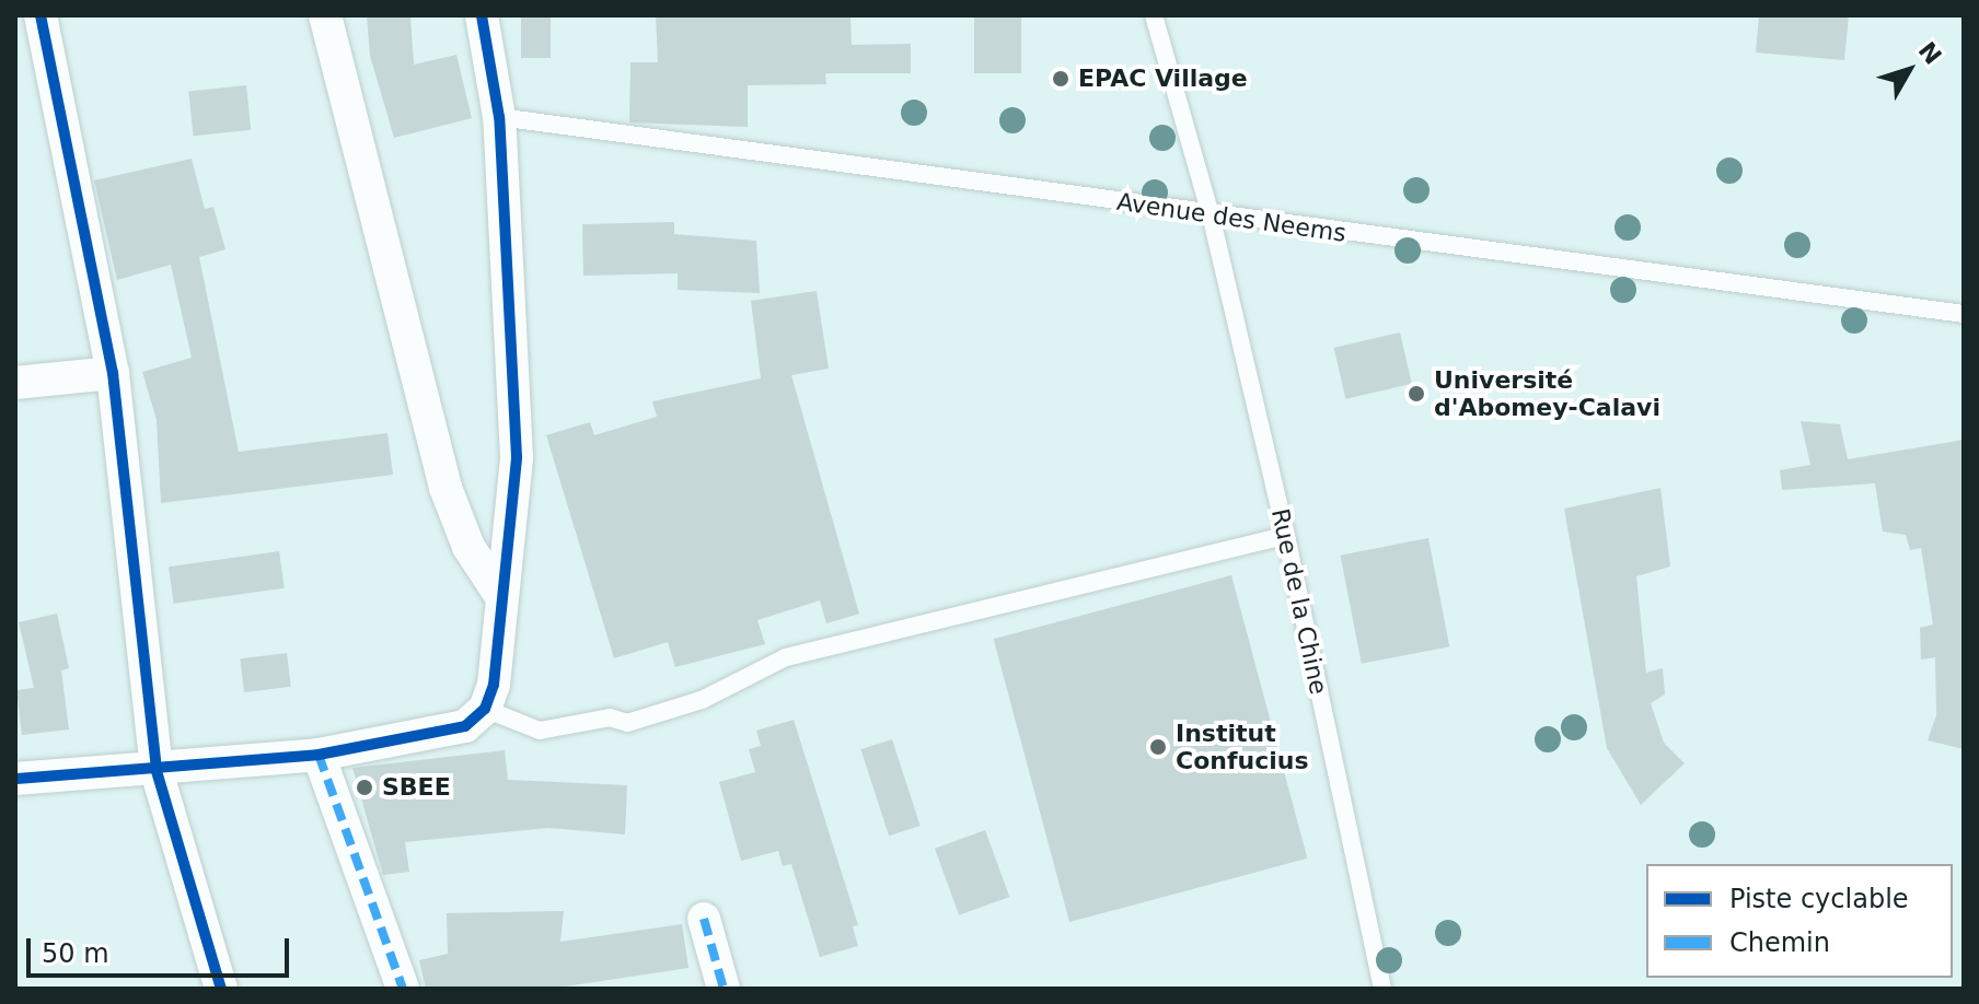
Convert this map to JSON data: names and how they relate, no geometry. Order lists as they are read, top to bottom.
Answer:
{
  "streets": {
    "lane": ["Avenue des Neems", "Rue de la Chine"]
  },
  "crossings": [
    ["Avenue des Neems", "Rue de la Chine"]
  ],
  "places": [
    "EPAC Village",
    "Université d'Abomey-Calavi",
    "Institut Confucius",
    "SBEE"
  ],
  "legend": ["Piste cyclable", "Chemin"],
  "scale_bar": "50 m",
  "north": "top right"
}
